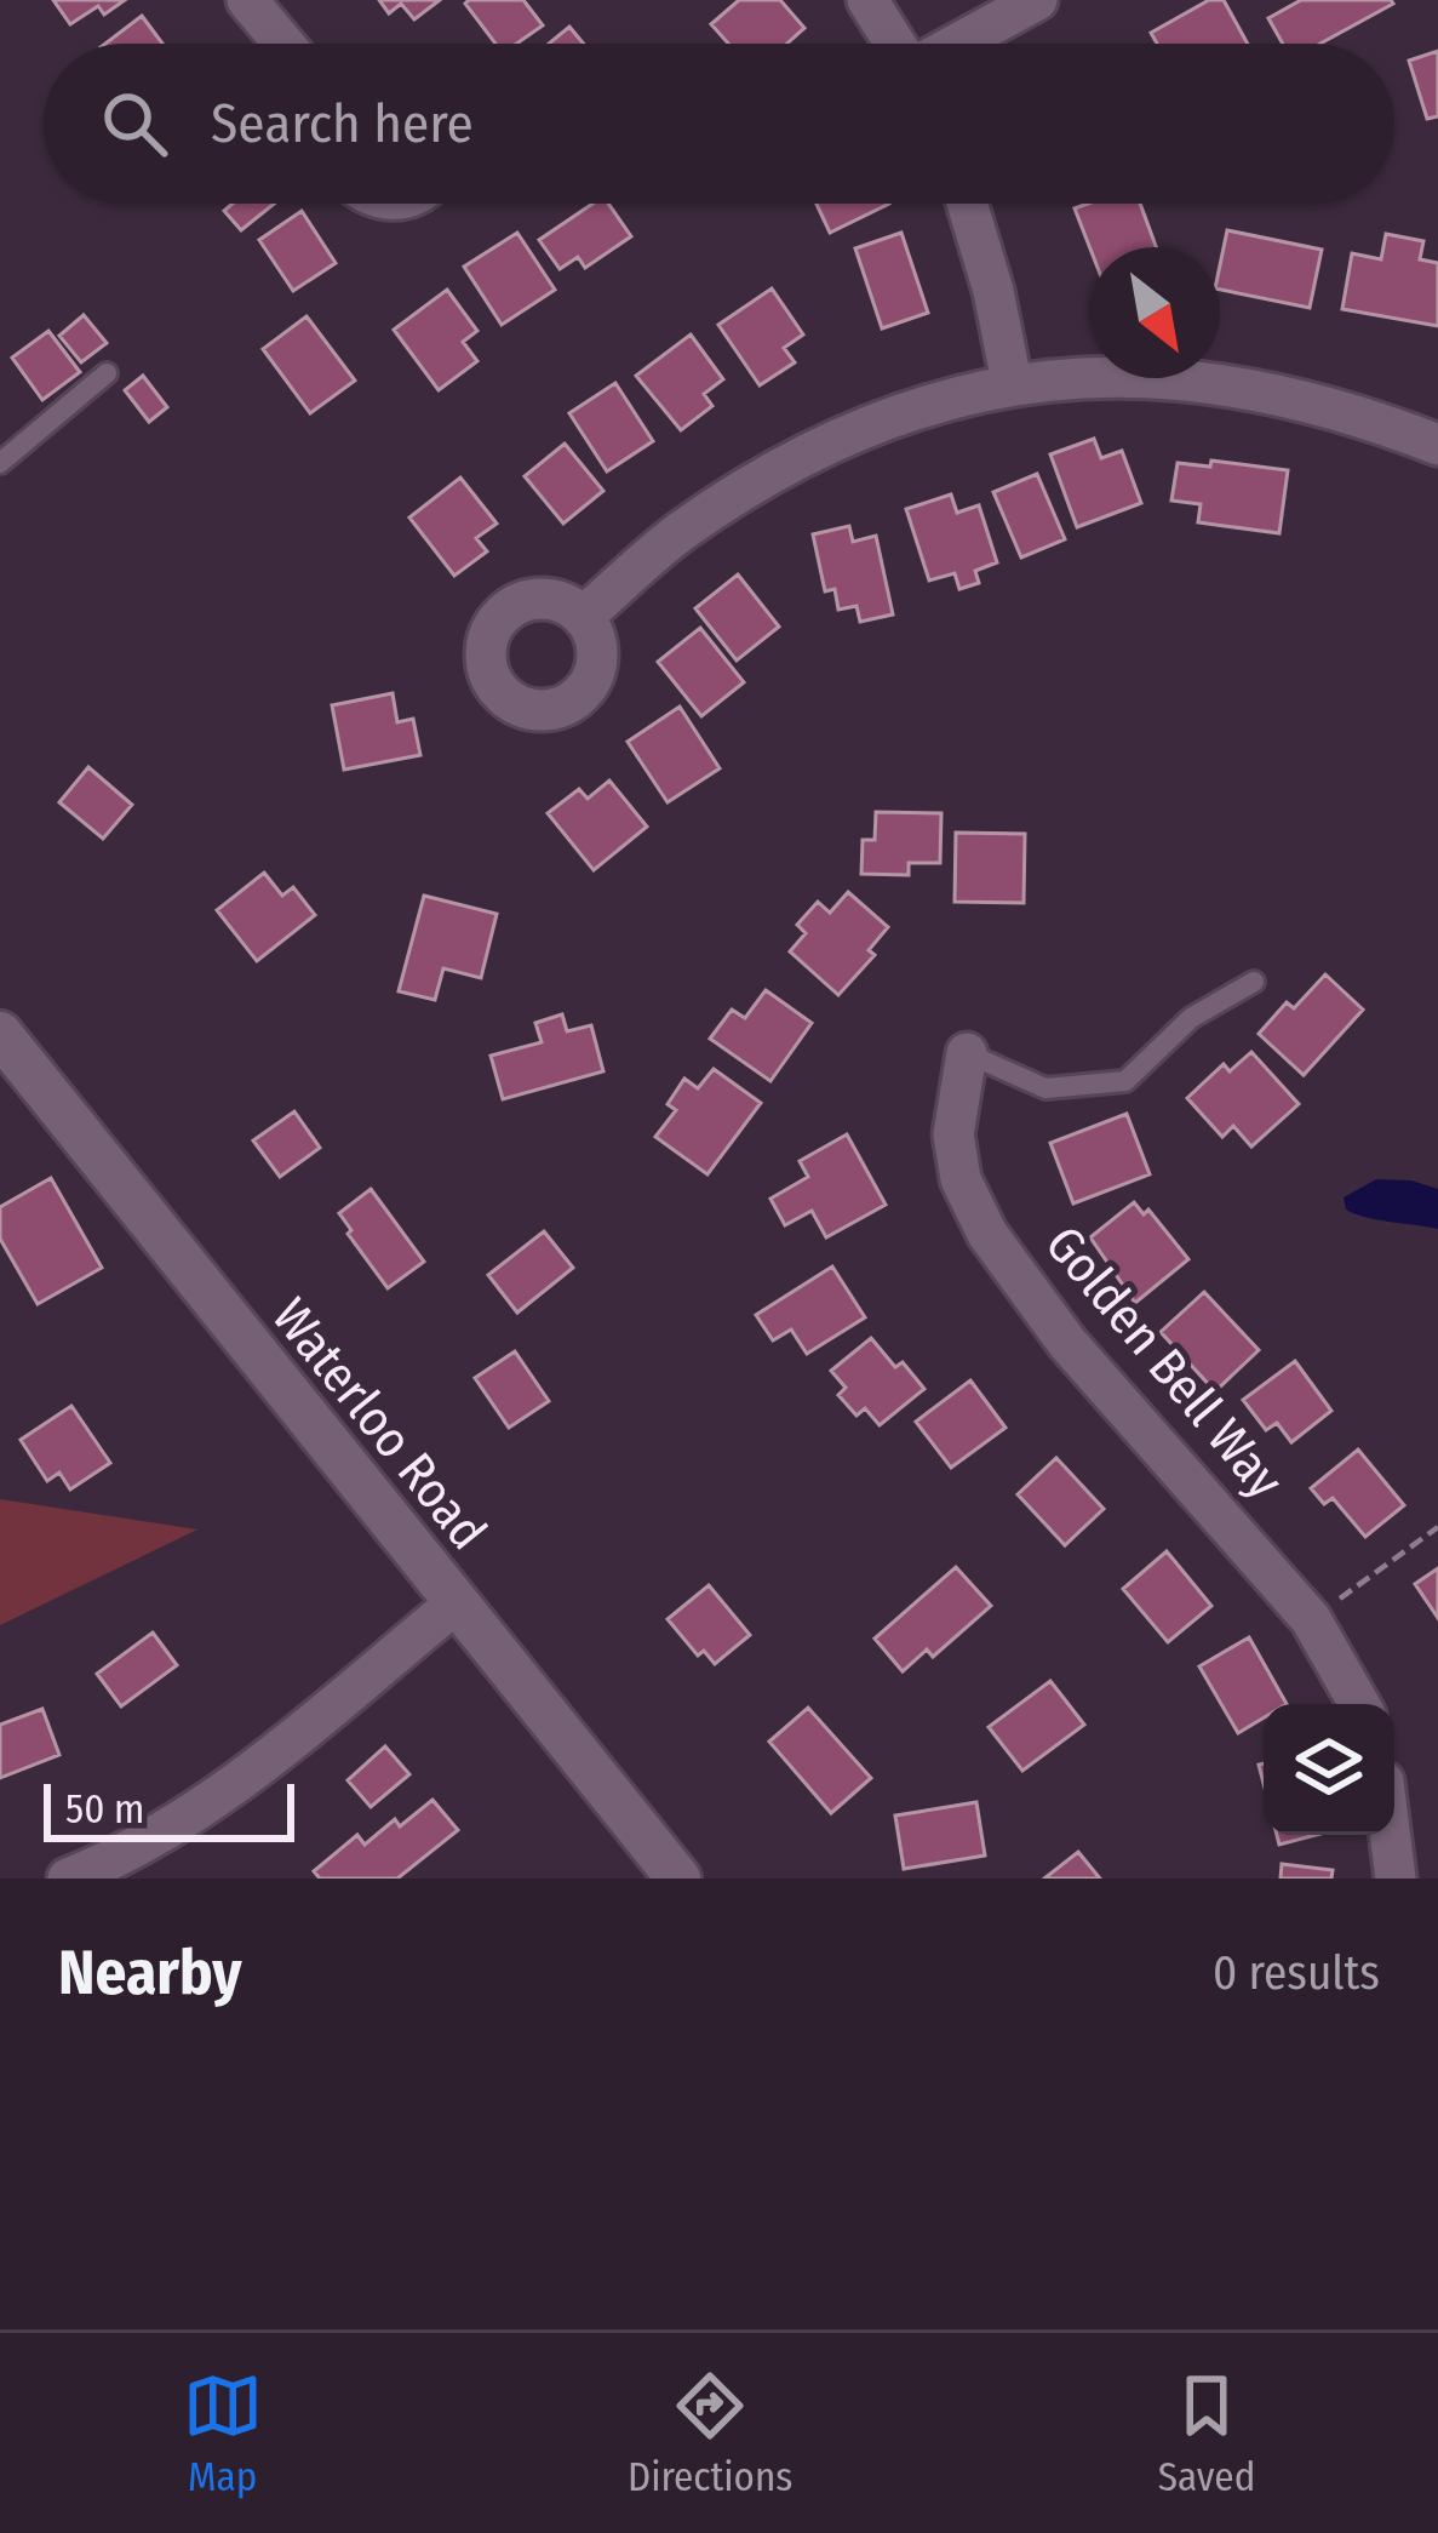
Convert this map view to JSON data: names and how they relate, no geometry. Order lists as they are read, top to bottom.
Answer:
{
  "streets": {
    "main road": ["Waterloo Road"],
    "street": ["Golden Bell Way"]
  },
  "scale_bar": "50 m",
  "north": "bottom right",
  "page": {
    "search": "Search here",
    "scale": "50 m",
    "heading": ["Nearby", "0 results"],
    "nav": ["Map", "Directions", "Saved"]
  }
}
